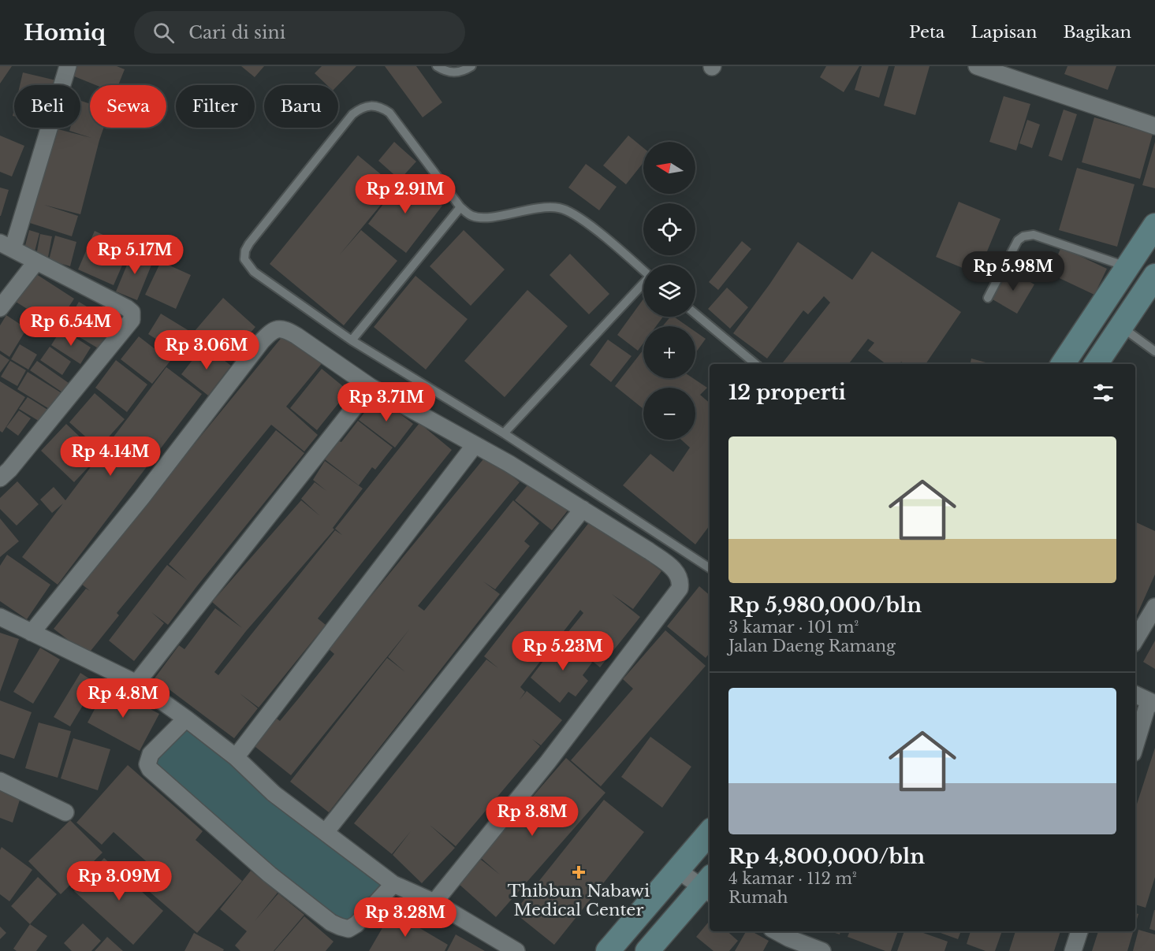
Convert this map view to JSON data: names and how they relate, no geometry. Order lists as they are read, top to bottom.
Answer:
{
  "places": {
    "health": ["Thibbun Nabawi Medical Center"]
  },
  "north": "left",
  "page": {
    "header": "Homiq",
    "search": "Cari di sini",
    "nav": ["Peta", "Lapisan", "Bagikan"],
    "chip": [
      "Beli",
      "Sewa",
      "Filter",
      "Baru"
    ],
    "map_buttons": ["+", "−"],
    "price": [
      "Rp 2.91M",
      "Rp 5.17M",
      "Rp 5.98M",
      "Rp 6.54M",
      "Rp 3.06M",
      "Rp 3.71M",
      "Rp 4.14M",
      "Rp 5.23M",
      "Rp 4.8M",
      "Rp 3.8M",
      "Rp 3.09M",
      "Rp 3.28M"
    ],
    "heading": "12 properti",
    "list": [
      {
        "name": "Rp 5,980,000/bln",
        "note": "3 kamar · 101 m² · Jalan Daeng Ramang"
      },
      {
        "name": "Rp 4,800,000/bln",
        "note": "4 kamar · 112 m² · Rumah"
      }
    ]
  }
}
